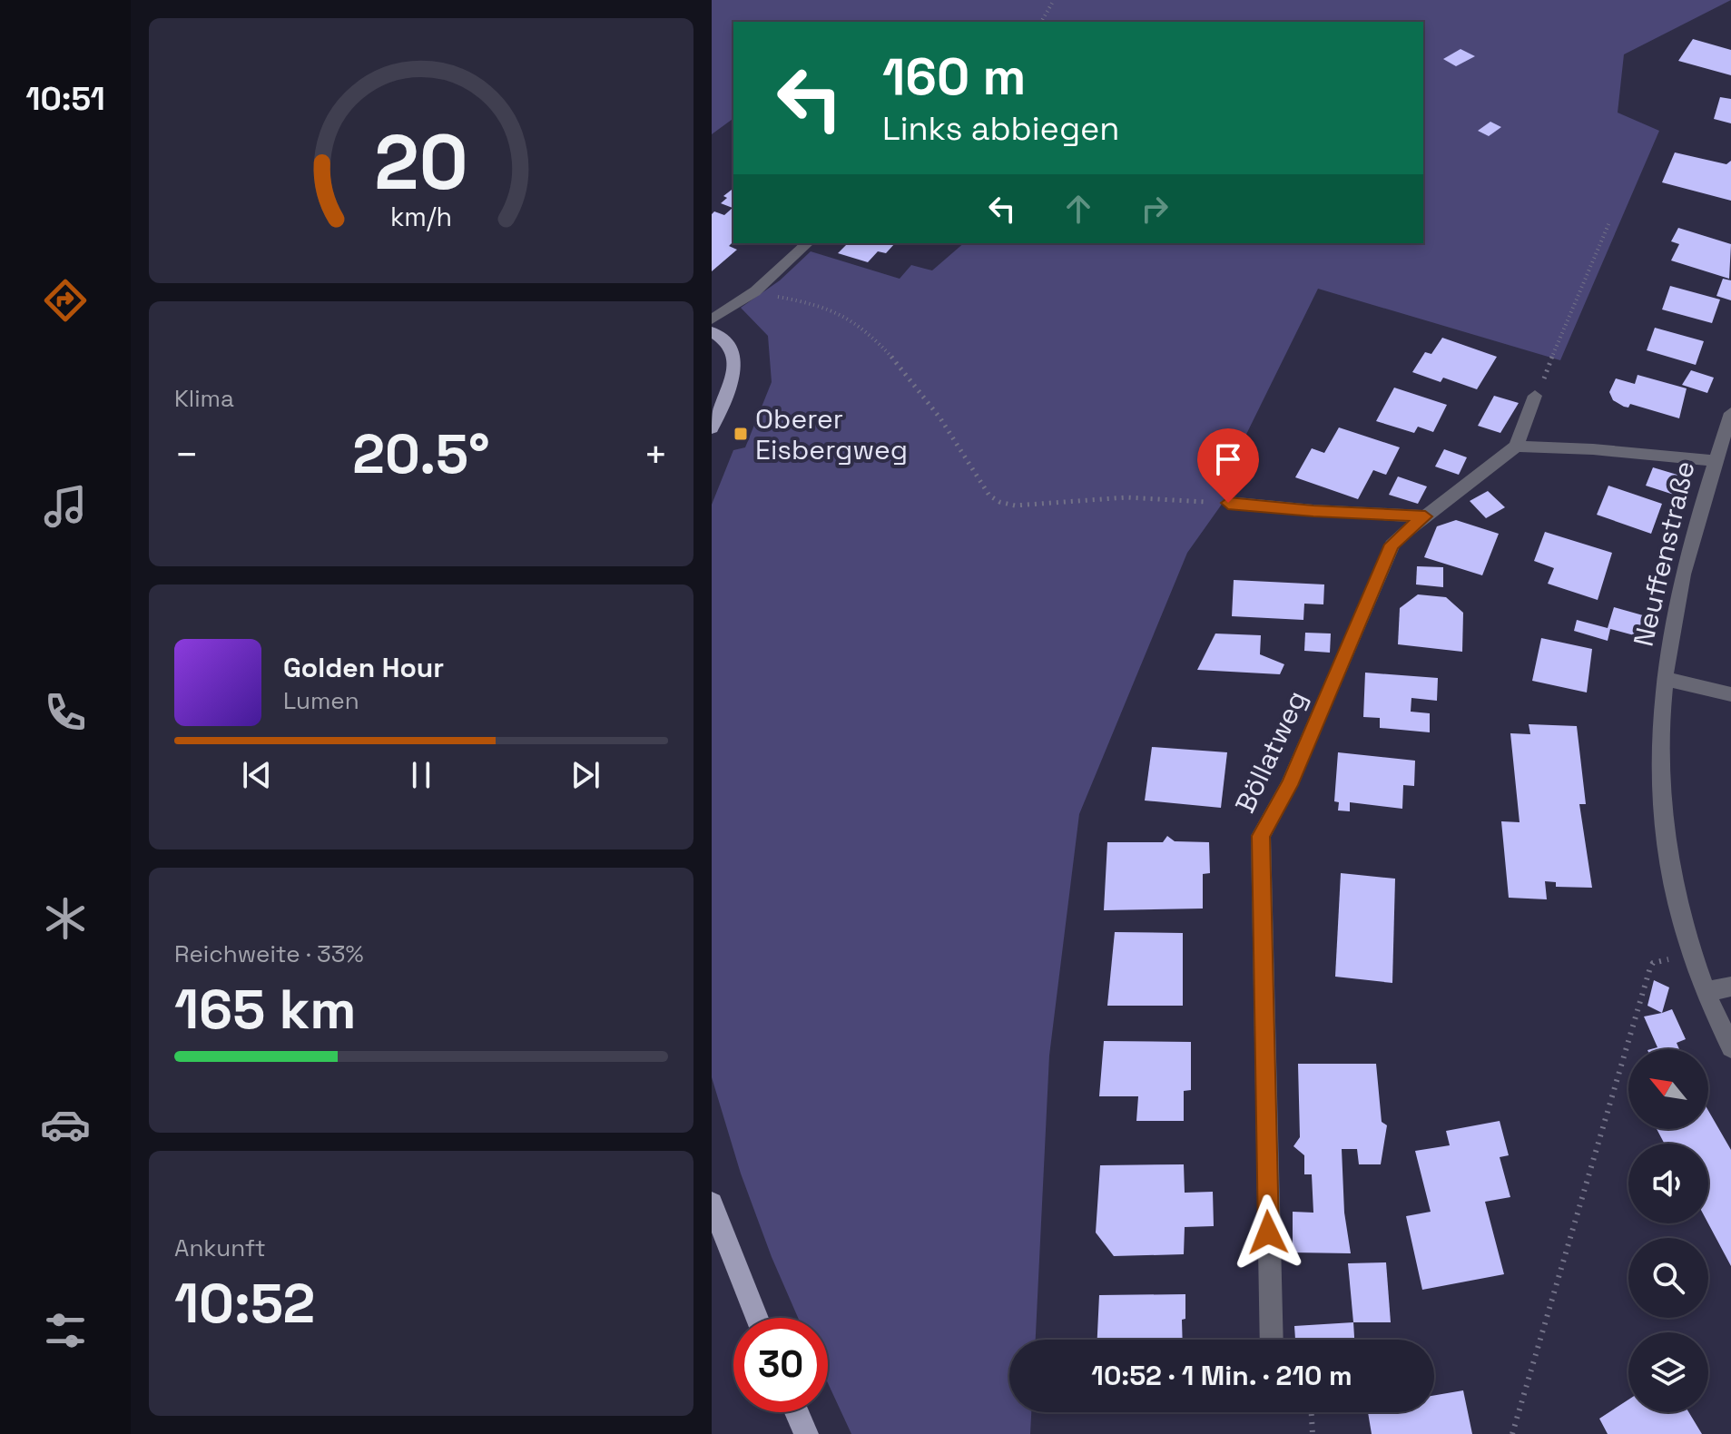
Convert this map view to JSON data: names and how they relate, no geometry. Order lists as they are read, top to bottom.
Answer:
{
  "streets": {
    "street": ["Neuffenstraße", "Böllatweg"]
  },
  "places": {
    "transit": ["Oberer Eisbergweg"]
  },
  "north": "top left",
  "page": {
    "tabs": "10:51",
    "turn": ["160 m", "Links abbiegen"],
    "tile": [
      "Klima",
      ["Reichweite · 33%", "165 km"],
      ["Ankunft", "10:52"]
    ],
    "heat": ["−", "20.5°", "+"],
    "song": ["Golden Hour", "Lumen"],
    "limit": "30",
    "trip": "10:52 · 1 Min. · 210 m",
    "gauge": ["20", "km/h"]
  }
}
